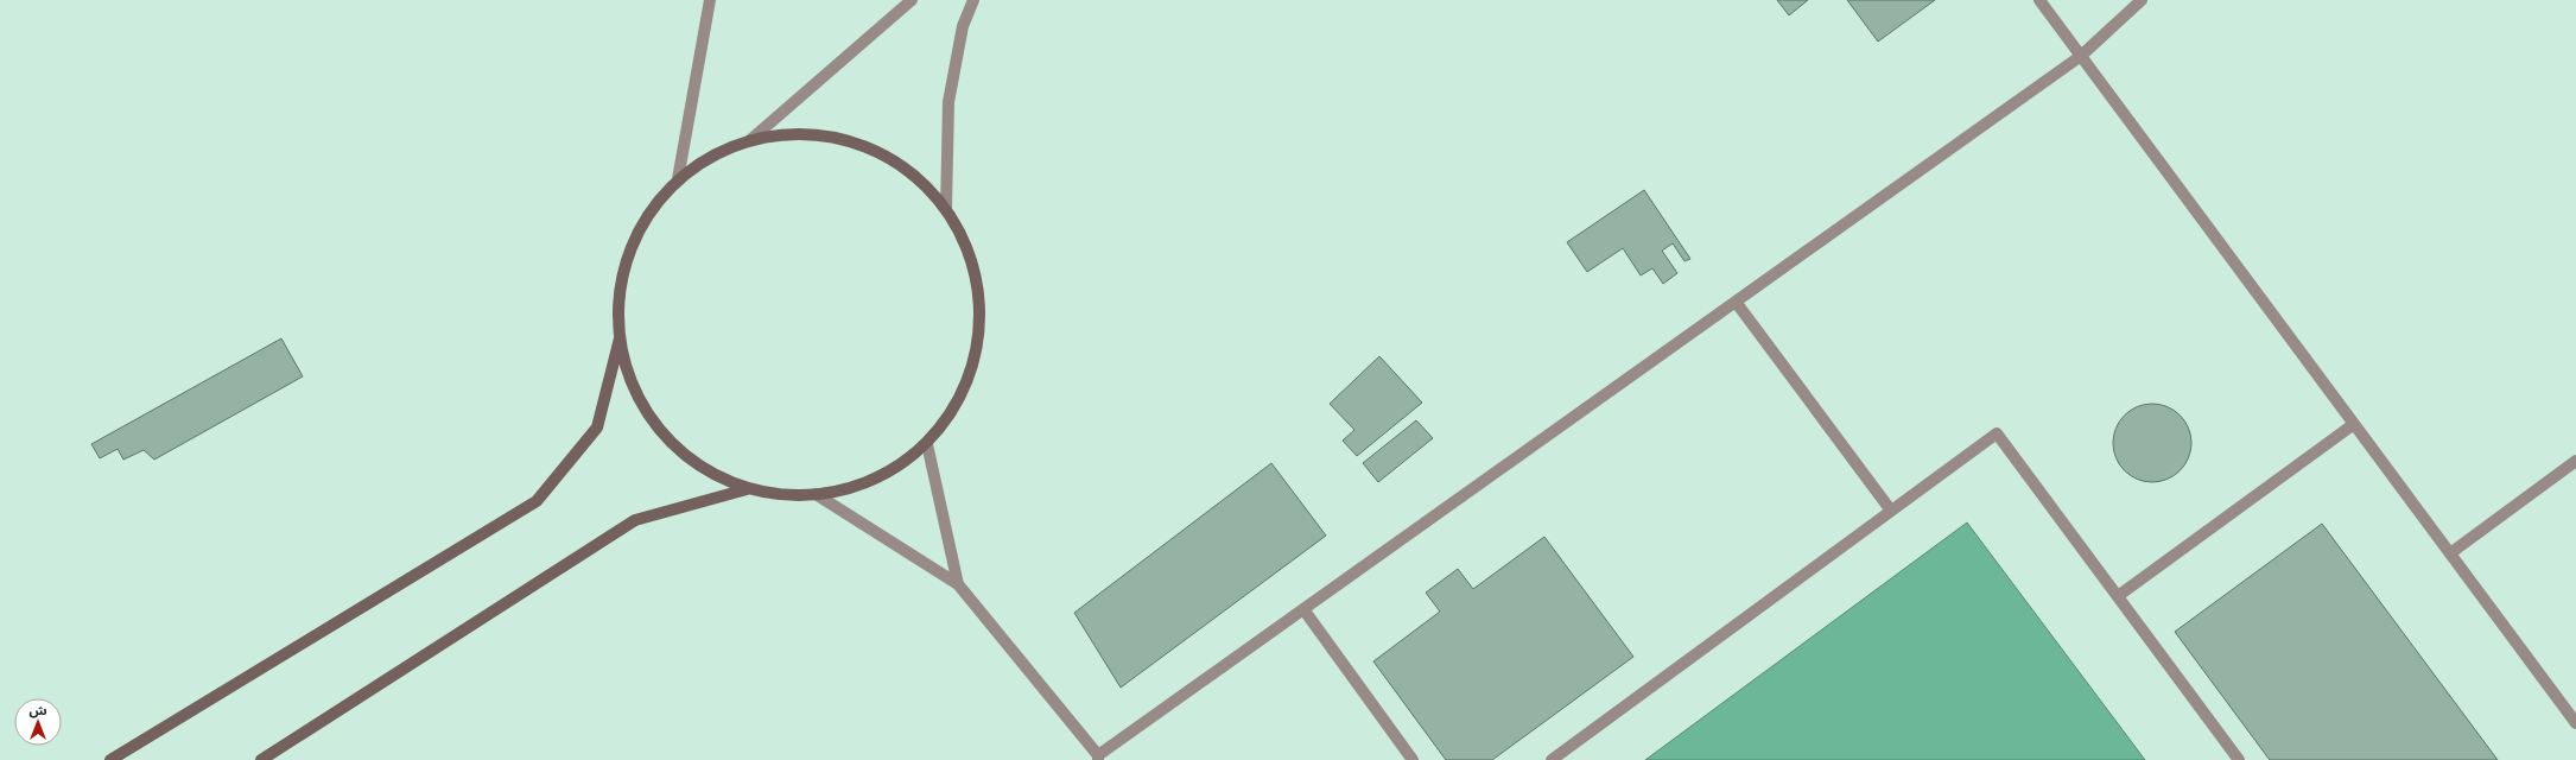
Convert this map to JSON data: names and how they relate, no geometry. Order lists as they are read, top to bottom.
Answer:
{
  "north": "top"
}
